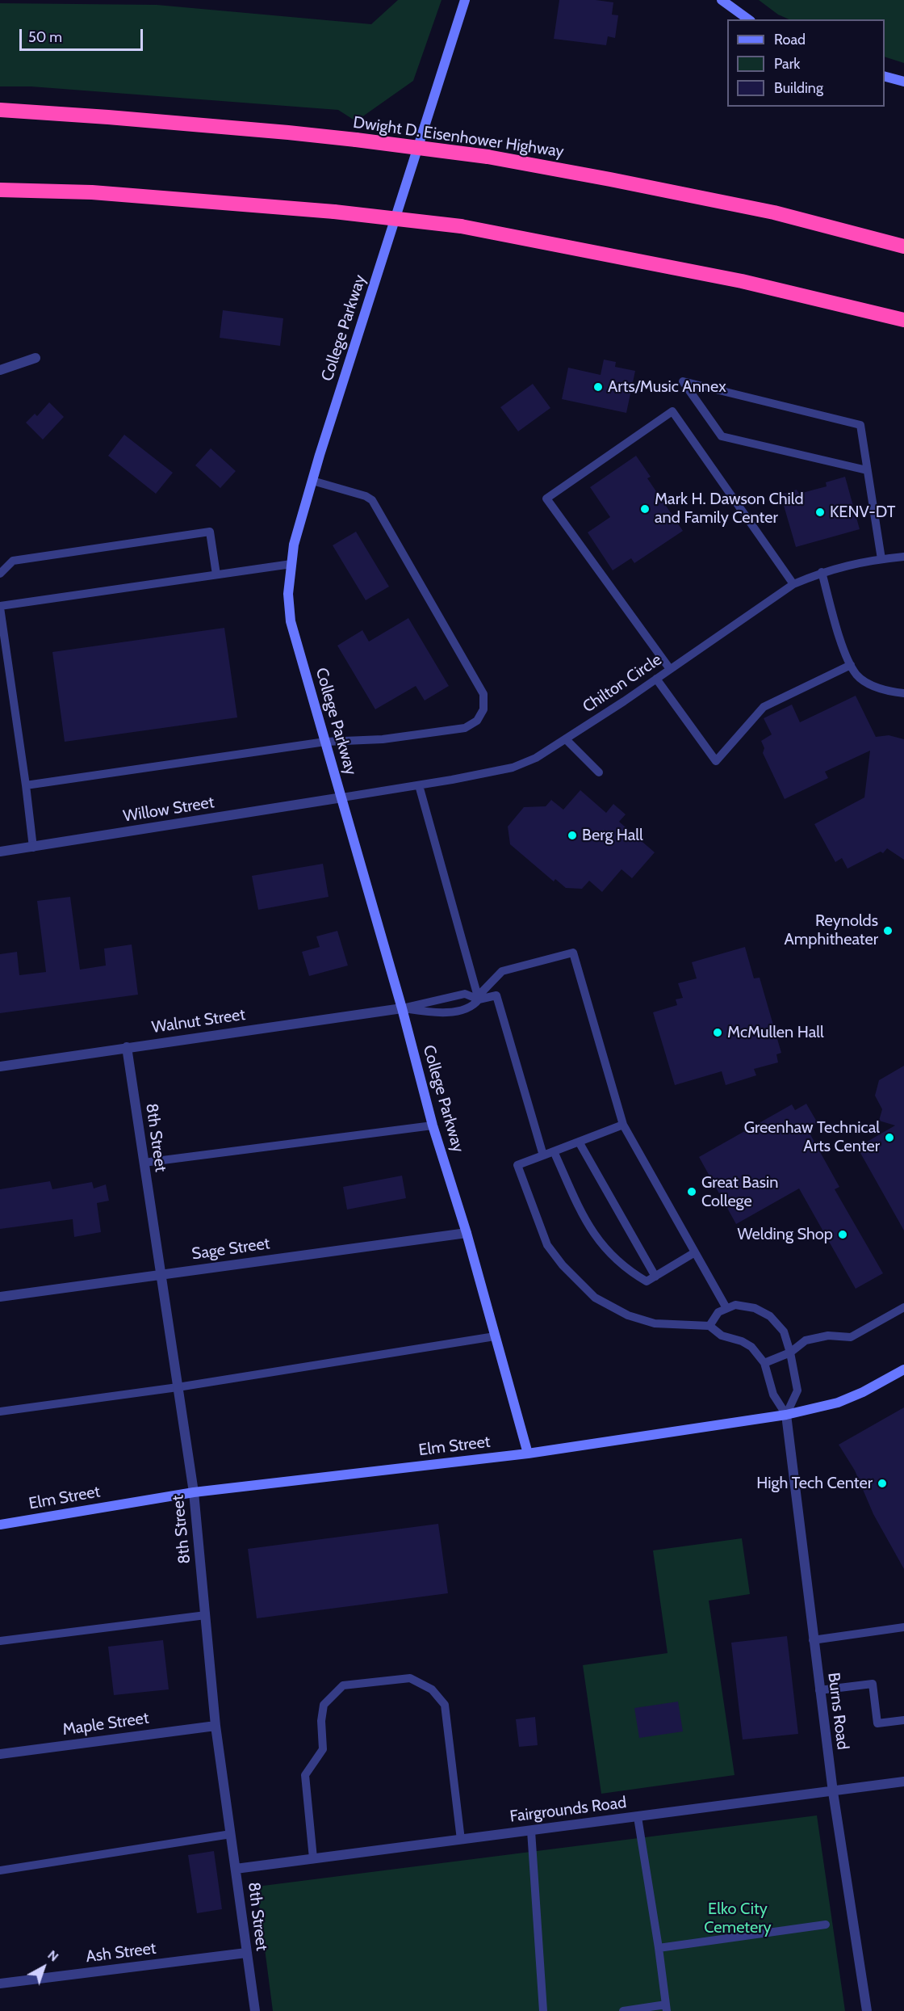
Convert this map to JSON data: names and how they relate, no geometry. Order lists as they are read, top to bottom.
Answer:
{
  "streets": {
    "highway": ["Dwight D. Eisenhower Highway"],
    "street": [
      "College Parkway",
      "Willow Street",
      "Walnut Street",
      "8th Street",
      "Sage Street",
      "Elm Street",
      "Burns Road",
      "Maple Street",
      "Fairgrounds Road",
      "Ash Street"
    ],
    "lane": ["Chilton Circle"]
  },
  "crossings": [
    ["College Parkway", "Chilton Circle"],
    ["College Parkway", "Willow Street"],
    ["College Parkway", "Walnut Street"],
    ["College Parkway", "Sage Street"],
    ["College Parkway", "Elm Street"],
    ["Chilton Circle", "Willow Street"],
    ["Walnut Street", "8th Street"],
    ["8th Street", "Sage Street"],
    ["8th Street", "Elm Street"],
    ["8th Street", "Maple Street"],
    ["8th Street", "Fairgrounds Road"],
    ["8th Street", "Ash Street"],
    ["Elm Street", "Burns Road"],
    ["Burns Road", "Fairgrounds Road"]
  ],
  "parks": ["Elko City Cemetery"],
  "places": [
    "Arts/Music Annex",
    "Mark H. Dawson Child and Family Center",
    "KENV-DT",
    "Berg Hall",
    "Reynolds Amphitheater",
    "McMullen Hall",
    "Greenhaw Technical Arts Center",
    "Great Basin College",
    "Welding Shop",
    "High Tech Center"
  ],
  "legend": ["Road", "Park", "Building"],
  "scale_bar": "50 m",
  "north": "top right"
}
